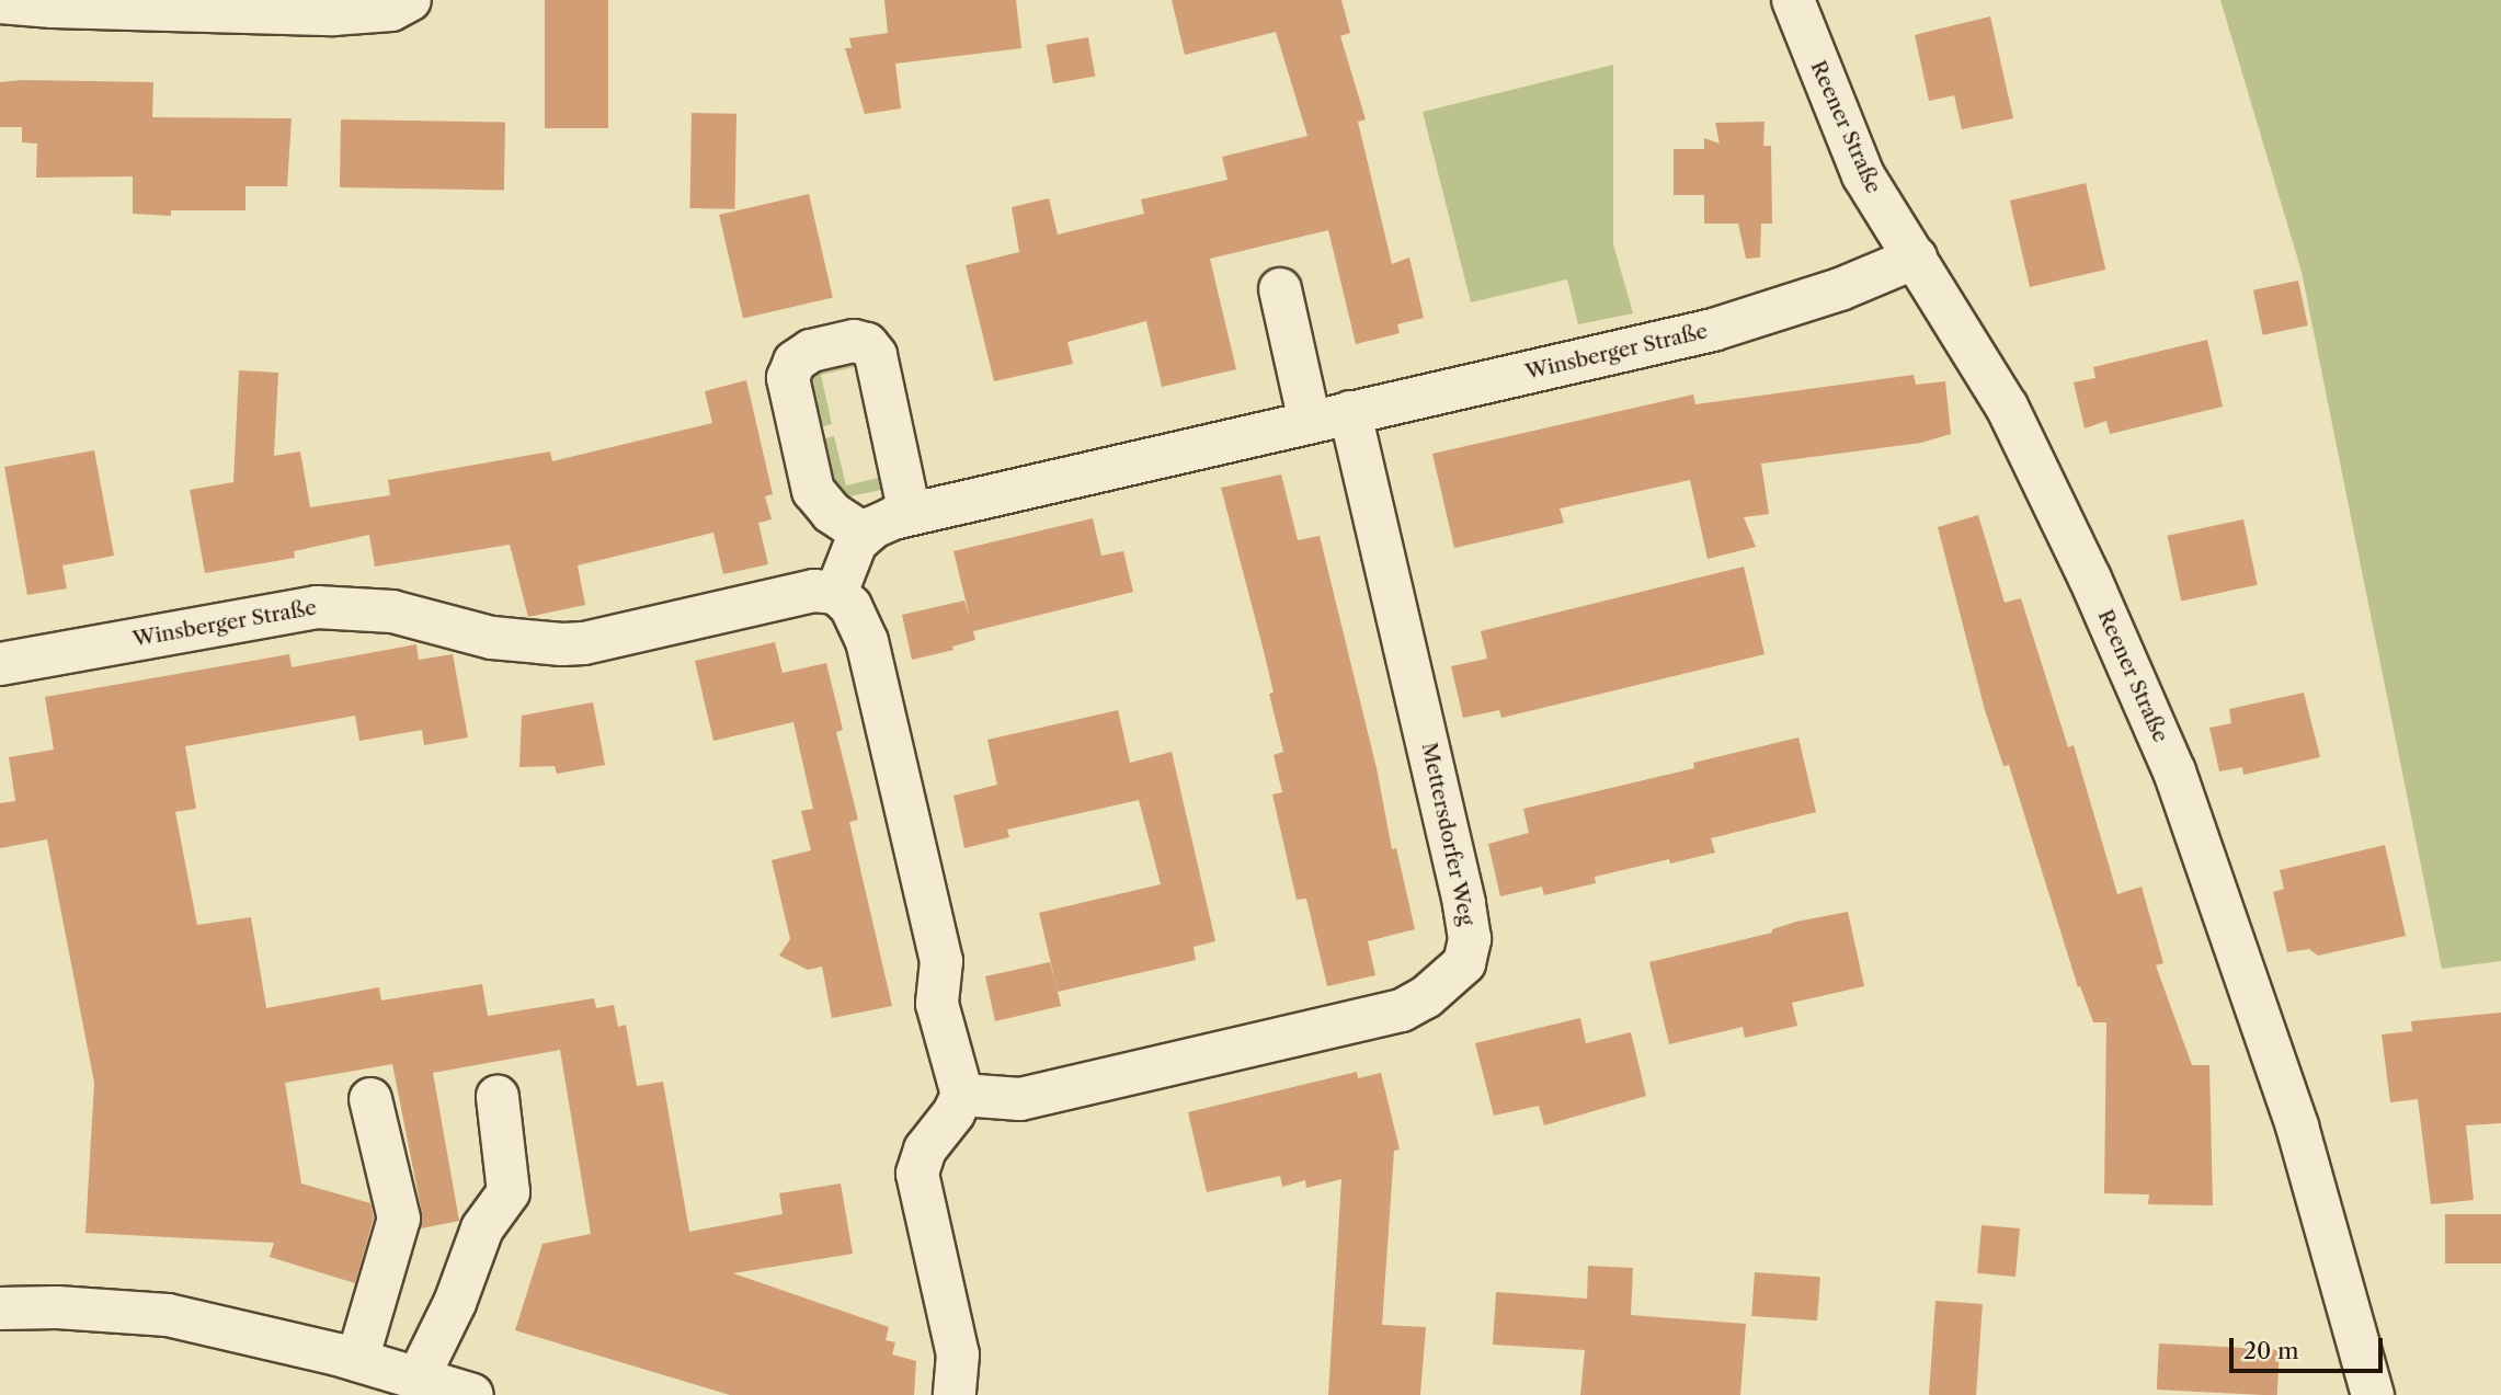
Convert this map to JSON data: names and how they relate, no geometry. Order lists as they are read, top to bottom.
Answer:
{
  "streets": {
    "street": ["Reener Straße", "Winsberger Straße", "Mettersdorfer Weg"]
  },
  "crossings": [
    ["Reener Straße", "Winsberger Straße"],
    ["Winsberger Straße", "Mettersdorfer Weg"]
  ],
  "scale_bar": "20 m"
}
